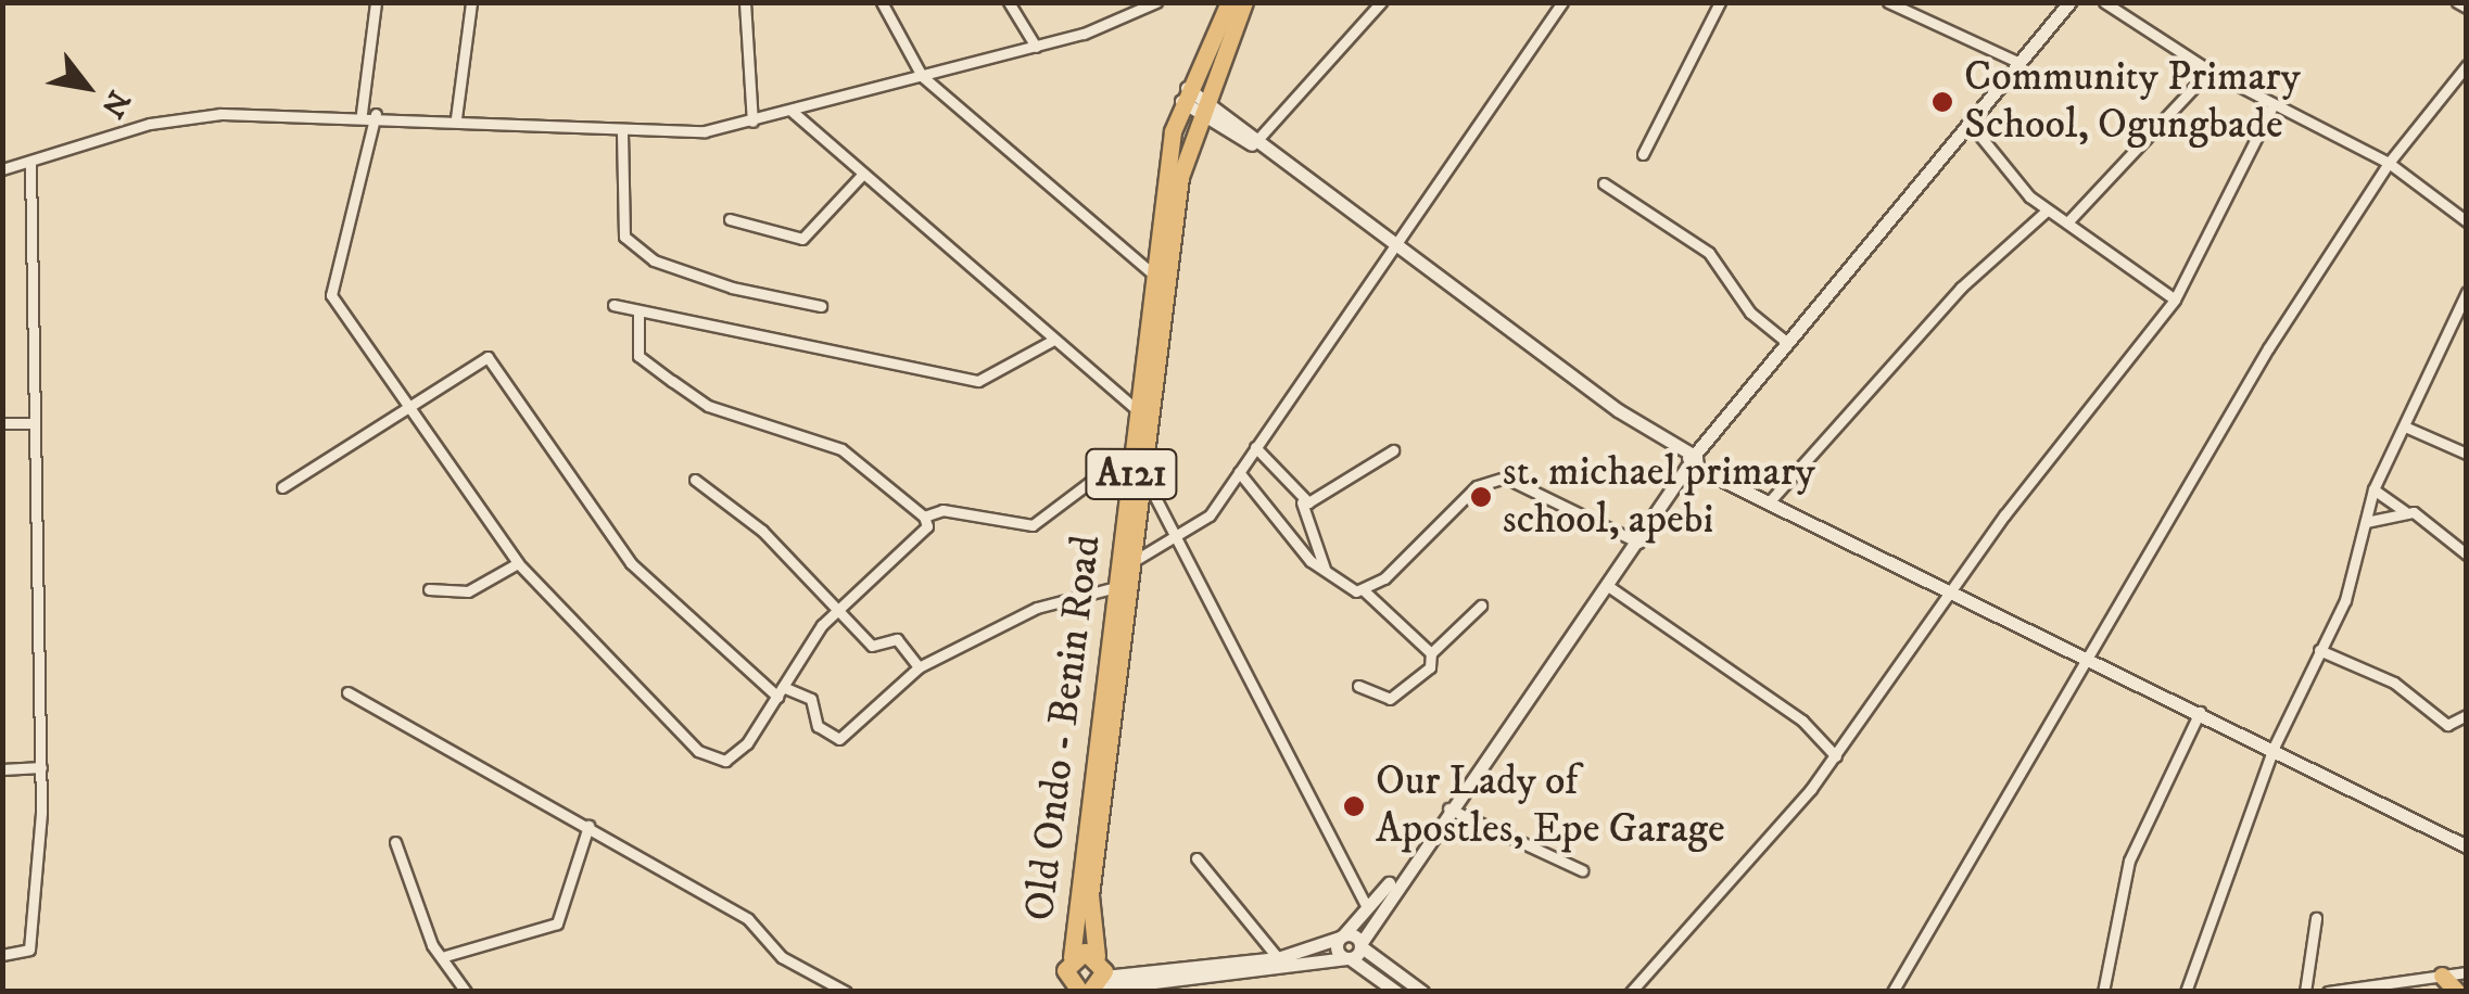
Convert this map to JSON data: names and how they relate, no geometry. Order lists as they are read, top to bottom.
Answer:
{
  "streets": {
    "main road": ["A121", "Old Ondo - Benin Road"]
  },
  "places": ["Community Primary School, Ogungbade", "st. michael primary school, apebi", "Our Lady of Apostles, Epe Garage"],
  "north": "bottom right"
}
